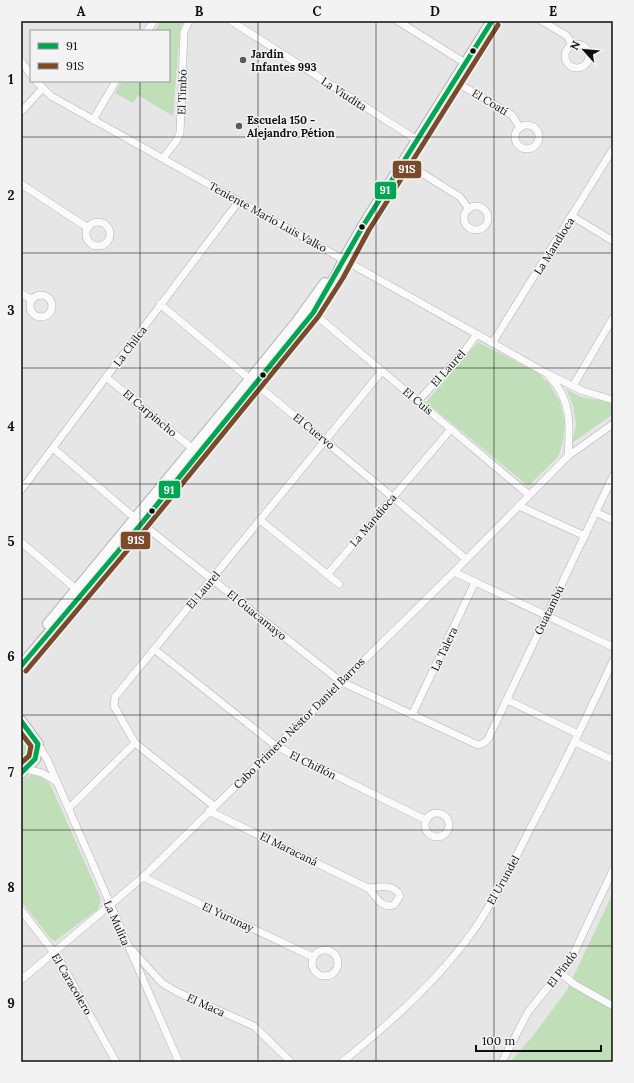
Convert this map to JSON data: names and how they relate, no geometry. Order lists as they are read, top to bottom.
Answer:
{
  "streets": {
    "street": [
      "El Timbó",
      "La Viudita",
      "El Coatí",
      "Teniente Mario Luis Valko",
      "La Mandioca",
      "La Chilca",
      "El Laurel",
      "El Cuis",
      "El Carpincho",
      "El Cuervo",
      "Guatambú",
      "El Guacamayo",
      "La Talera",
      "Cabo Primero Néstor Daniel Barros",
      "El Chiflón",
      "El Maracaná",
      "El Urundel",
      "El Yurunay",
      "La Mulita",
      "El Pindó",
      "El Caracolero",
      "El Maca"
    ]
  },
  "crossings": [
    ["El Timbó", "Teniente Mario Luis Valko"],
    ["Teniente Mario Luis Valko", "La Mandioca"],
    ["Teniente Mario Luis Valko", "La Chilca"],
    ["Teniente Mario Luis Valko", "El Laurel"],
    ["La Mandioca", "El Cuis"],
    ["La Mandioca", "El Cuervo"],
    ["La Chilca", "El Carpincho"],
    ["La Chilca", "El Cuervo"],
    ["La Chilca", "El Guacamayo"],
    ["El Laurel", "El Cuis"],
    ["El Laurel", "El Cuervo"],
    ["El Laurel", "El Guacamayo"],
    ["El Laurel", "El Chiflón"],
    ["El Laurel", "El Maracaná"],
    ["El Cuis", "Cabo Primero Néstor Daniel Barros"],
    ["El Cuervo", "Cabo Primero Néstor Daniel Barros"],
    ["Guatambú", "El Guacamayo"],
    ["El Guacamayo", "La Talera"],
    ["El Guacamayo", "Cabo Primero Néstor Daniel Barros"],
    ["Cabo Primero Néstor Daniel Barros", "El Chiflón"],
    ["Cabo Primero Néstor Daniel Barros", "El Maracaná"],
    ["Cabo Primero Néstor Daniel Barros", "El Yurunay"],
    ["Cabo Primero Néstor Daniel Barros", "La Mulita"],
    ["Cabo Primero Néstor Daniel Barros", "El Caracolero"],
    ["La Mulita", "El Maca"]
  ],
  "places": ["Jardín Infantes 993", "Escuela 150 - Alejandro Pétion"],
  "lines": ["transit line 91", "transit line 91S"],
  "legend": ["91", "91S"],
  "scale_bar": "100 m",
  "north": "top left",
  "grid": {
    "columns": [
      "A",
      "B",
      "C",
      "D",
      "E"
    ],
    "rows": [
      "1",
      "2",
      "3",
      "4",
      "5",
      "6",
      "7",
      "8",
      "9"
    ]
  }
}
